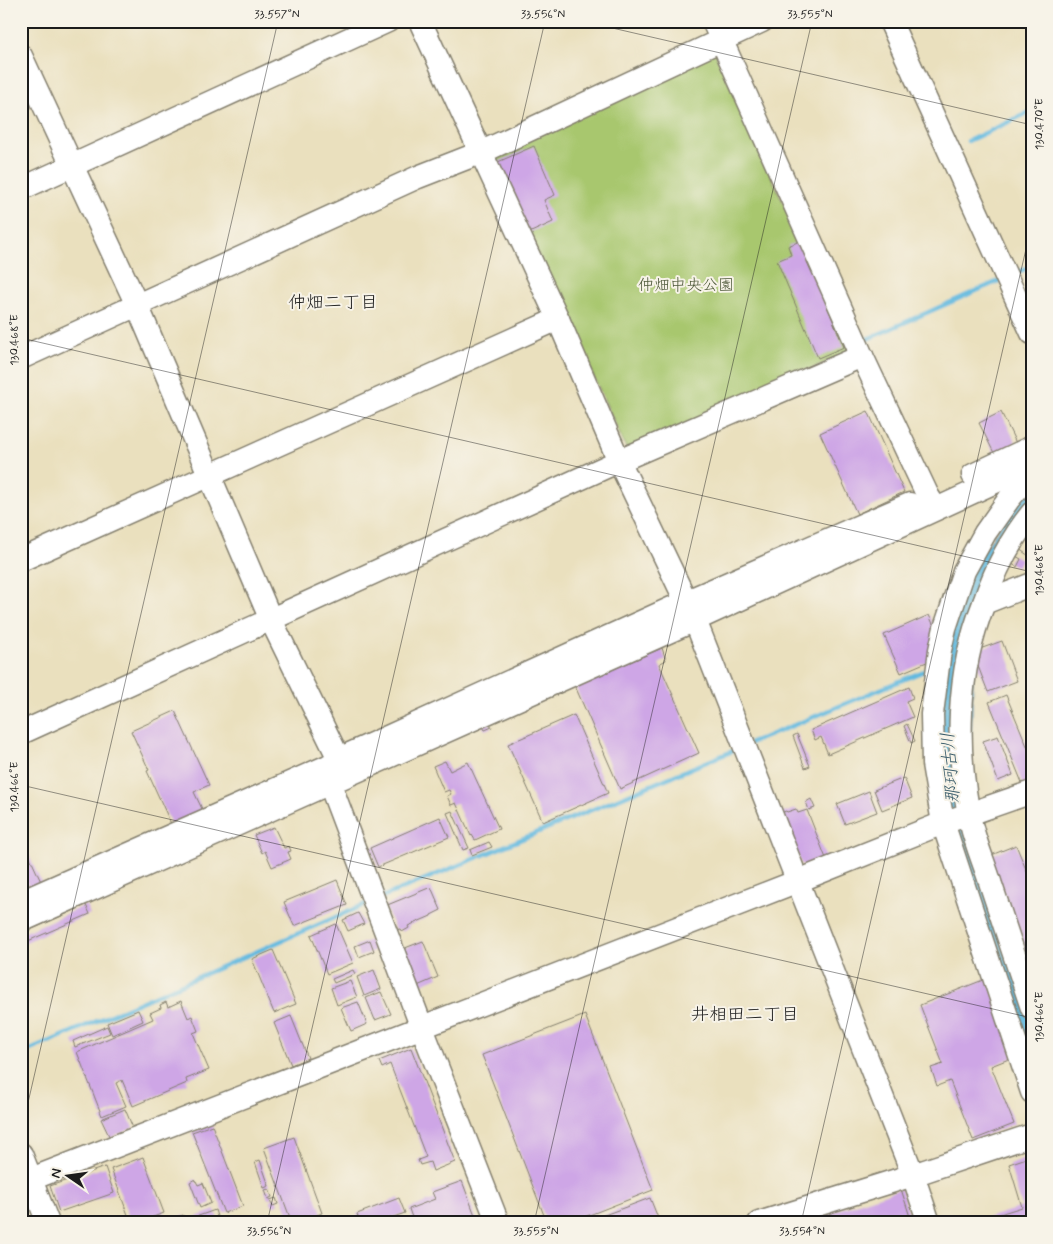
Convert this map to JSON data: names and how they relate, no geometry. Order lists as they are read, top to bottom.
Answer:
{
  "districts": ["仲畑二丁目", "井相田二丁目"],
  "water": ["那珂古川"],
  "parks": ["仲畑中央公園"],
  "north": "left",
  "coordinates": [
    "33.557°N",
    "33.556°N",
    "33.555°N",
    "130.470°E",
    "130.468°E",
    "130.466°E",
    "33.554°N"
  ]
}
